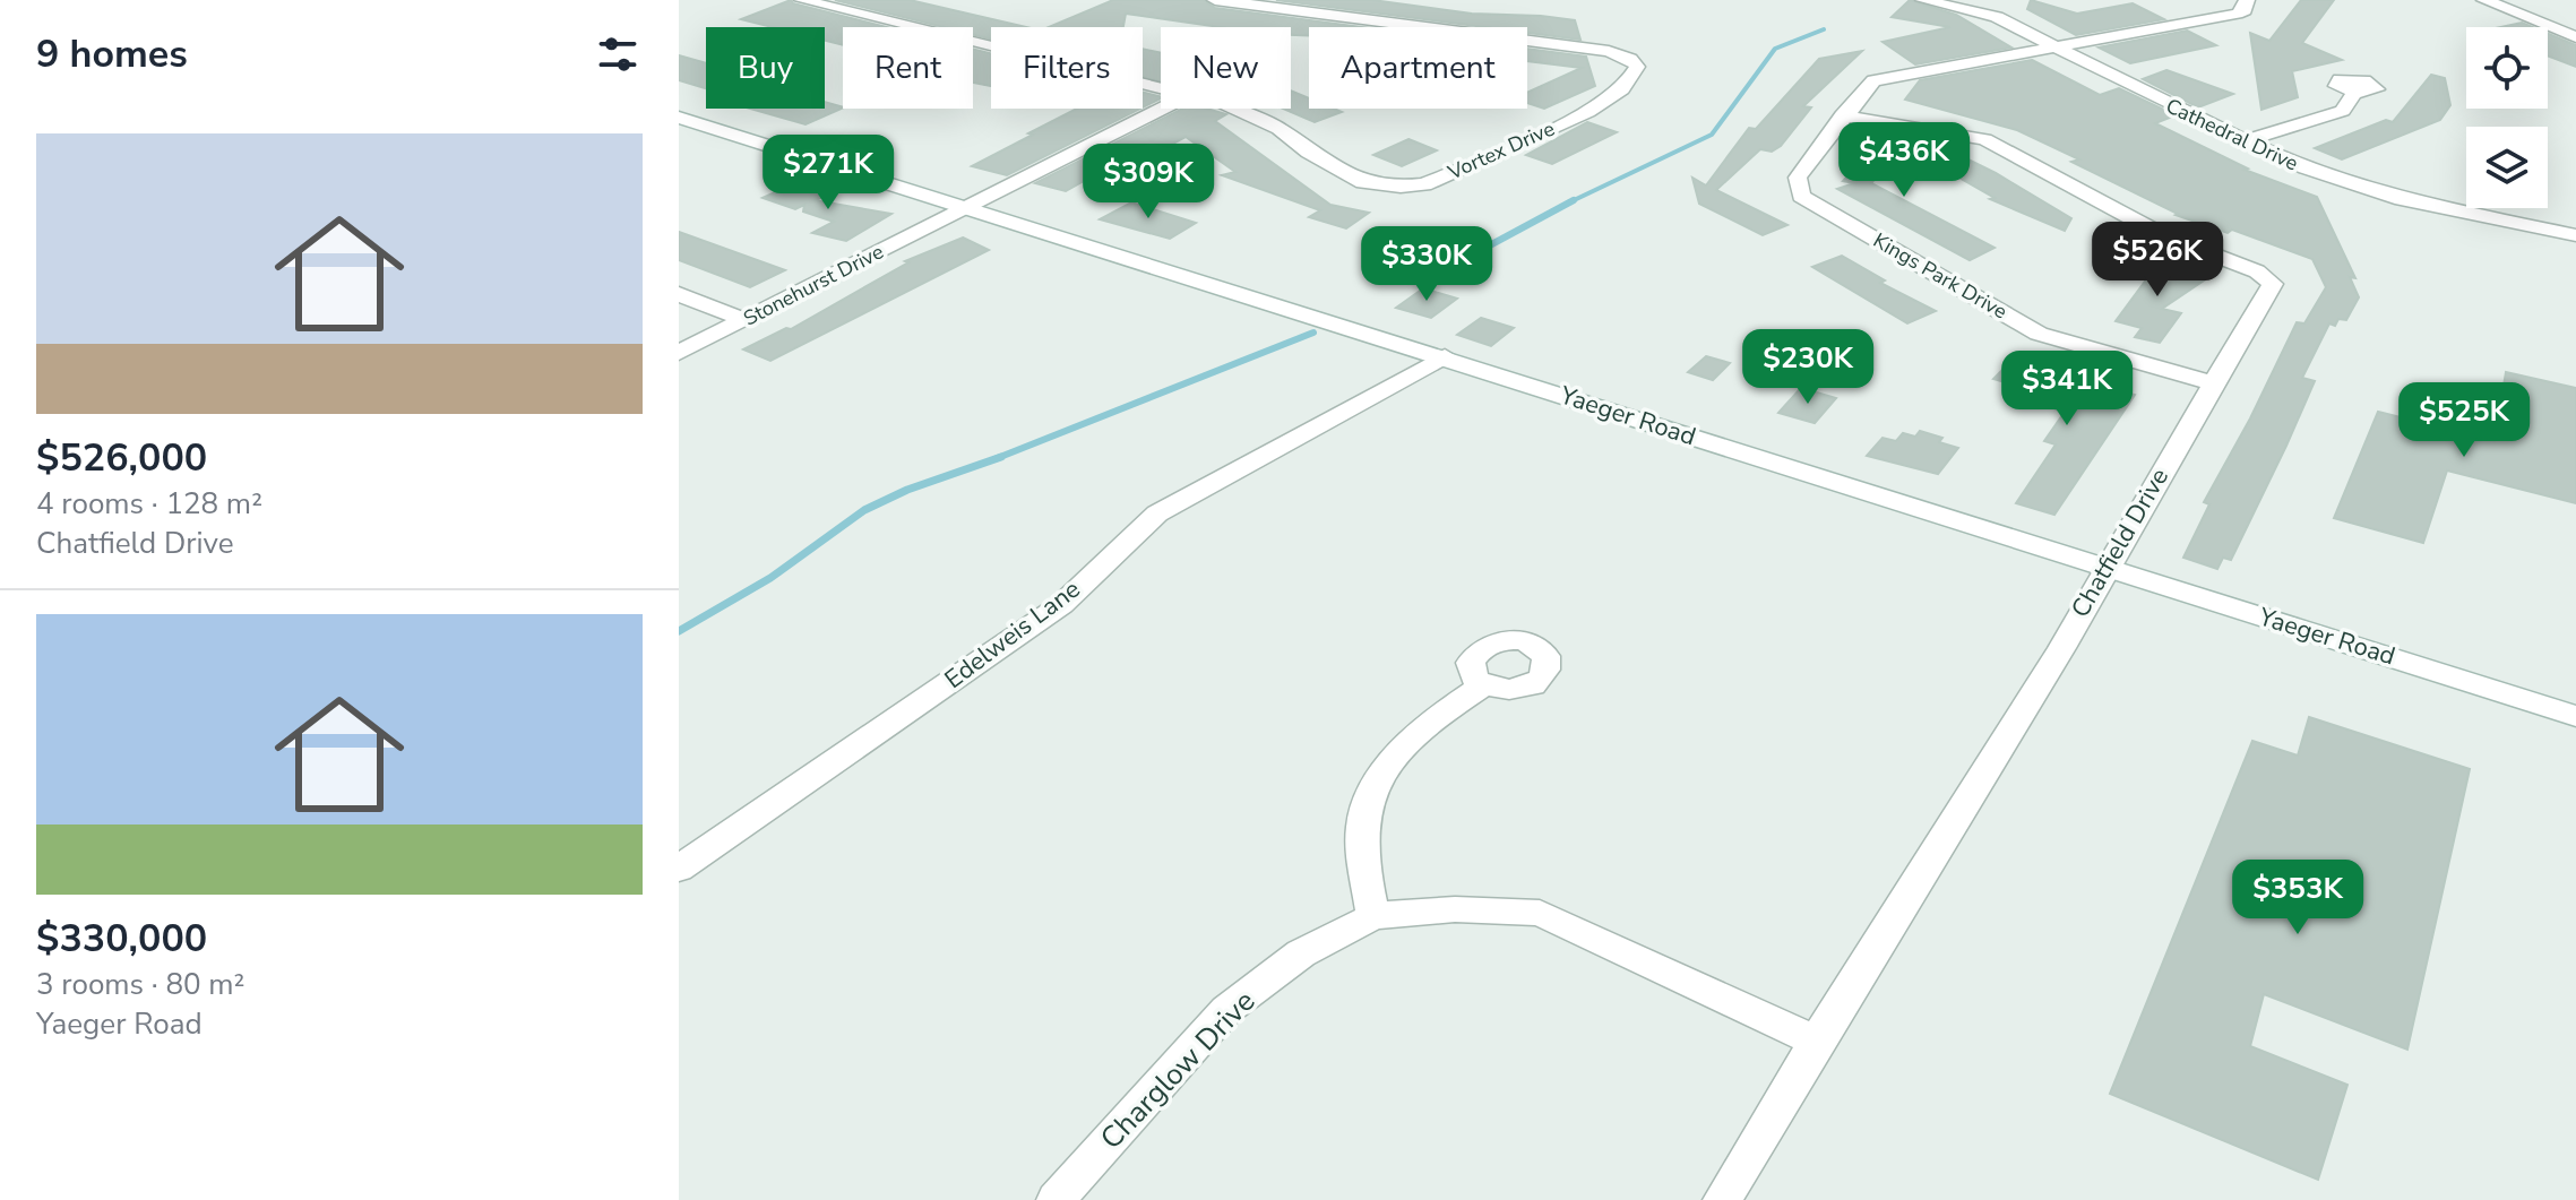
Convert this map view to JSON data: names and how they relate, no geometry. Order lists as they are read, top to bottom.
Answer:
{
  "streets": {
    "street": [
      "Cathedral Drive",
      "Vortex Drive",
      "Kings Park Drive",
      "Stonehurst Drive",
      "Yaeger Road",
      "Chatfield Drive",
      "Edelweis Lane",
      "Charglow Drive"
    ]
  },
  "crossings": [
    ["Cathedral Drive", "Kings Park Drive"],
    ["Kings Park Drive", "Chatfield Drive"],
    ["Stonehurst Drive", "Yaeger Road"],
    ["Yaeger Road", "Chatfield Drive"],
    ["Yaeger Road", "Edelweis Lane"],
    ["Chatfield Drive", "Charglow Drive"]
  ],
  "page": {
    "heading": "9 homes",
    "chip": [
      "Buy",
      "Rent",
      "Filters",
      "New",
      "Apartment"
    ],
    "list": [
      {
        "name": "$526,000",
        "note": "4 rooms · 128 m² · Chatfield Drive"
      },
      {
        "name": "$330,000",
        "note": "3 rooms · 80 m² · Yaeger Road"
      }
    ],
    "price": [
      "$436K",
      "$271K",
      "$309K",
      "$526K",
      "$330K",
      "$230K",
      "$341K",
      "$525K",
      "$353K"
    ]
  }
}
